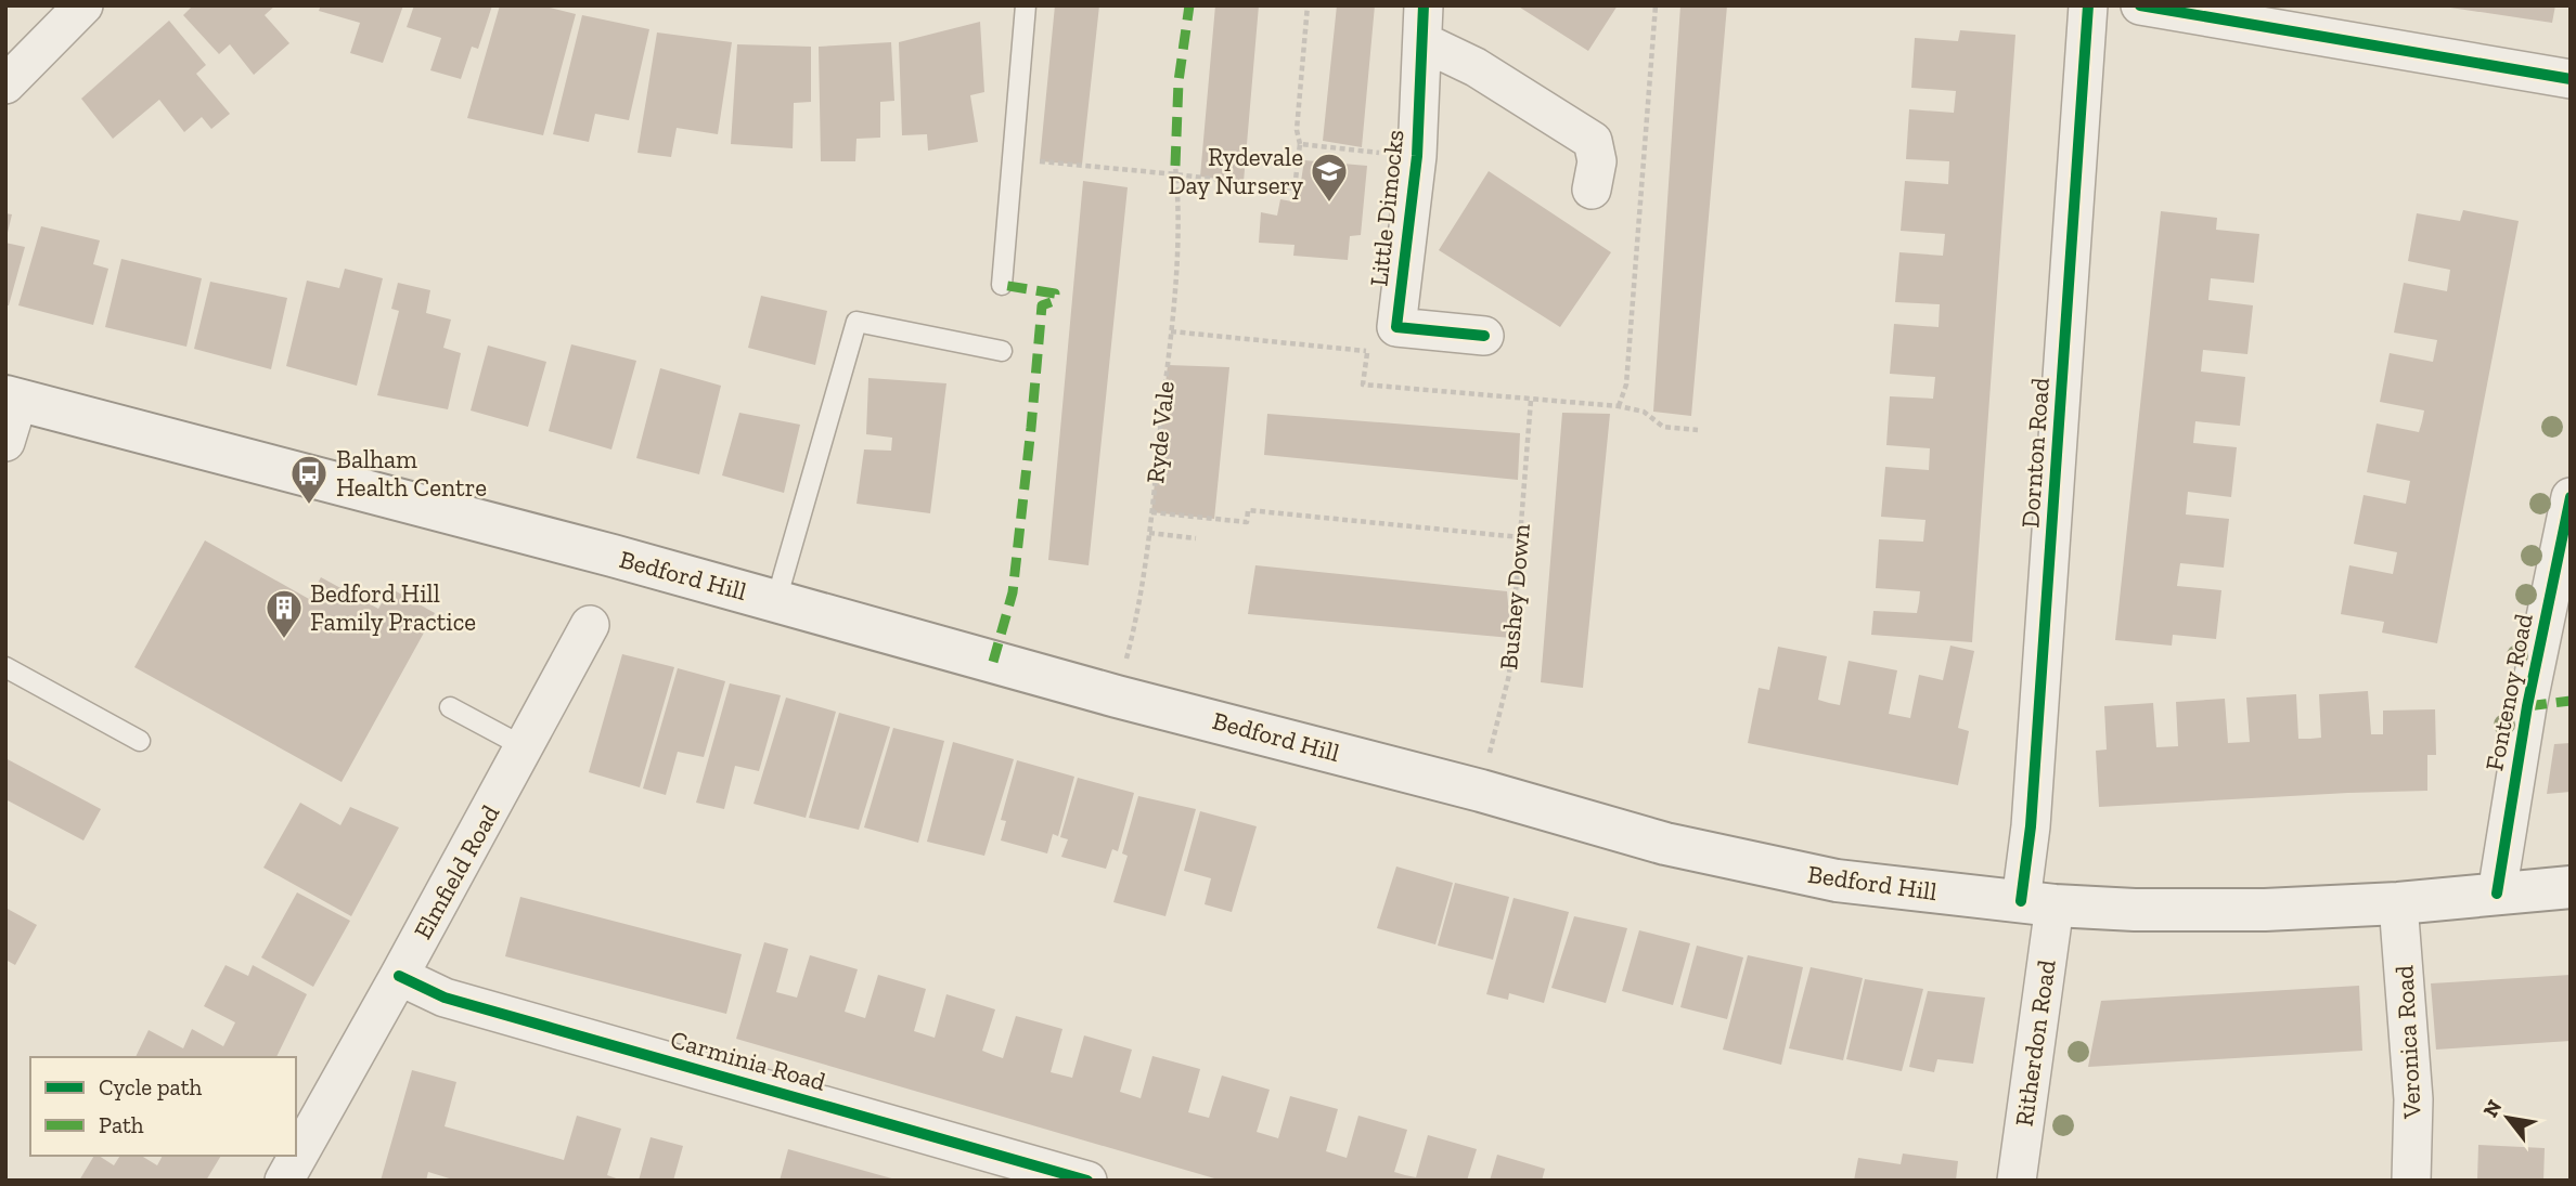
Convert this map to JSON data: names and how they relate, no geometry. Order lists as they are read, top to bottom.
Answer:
{
  "streets": {
    "main road": ["Bedford Hill"],
    "street": [
      "Little Dimocks",
      "Dornton Road",
      "Fontenoy Road",
      "Elmfield Road",
      "Veronica Road",
      "Ritherdon Road",
      "Carminia Road"
    ],
    "path": ["Ryde Vale", "Bushey Down"]
  },
  "crossings": [
    ["Ryde Vale", "Bedford Hill"],
    ["Dornton Road", "Bedford Hill"],
    ["Dornton Road", "Ritherdon Road"],
    ["Bedford Hill", "Bushey Down"],
    ["Bedford Hill", "Fontenoy Road"],
    ["Bedford Hill", "Veronica Road"],
    ["Bedford Hill", "Ritherdon Road"],
    ["Elmfield Road", "Carminia Road"]
  ],
  "places": {
    "school or university": ["Rydevale Day Nursery"],
    "bus stop": ["Balham Health Centre"],
    "building": ["Bedford Hill Family Practice"]
  },
  "legend": ["Cycle path", "Path"],
  "north": "top left"
}
